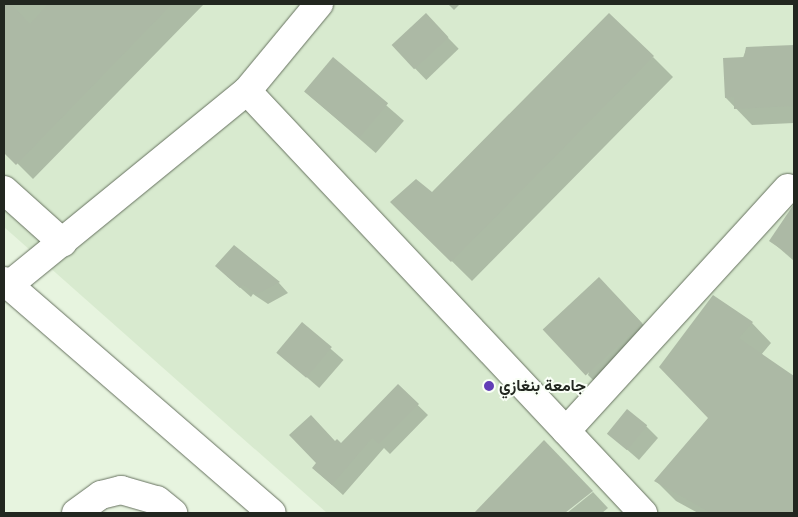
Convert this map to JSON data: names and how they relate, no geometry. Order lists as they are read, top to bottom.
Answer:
{
  "places": ["جامعة بنغازي"]
}
